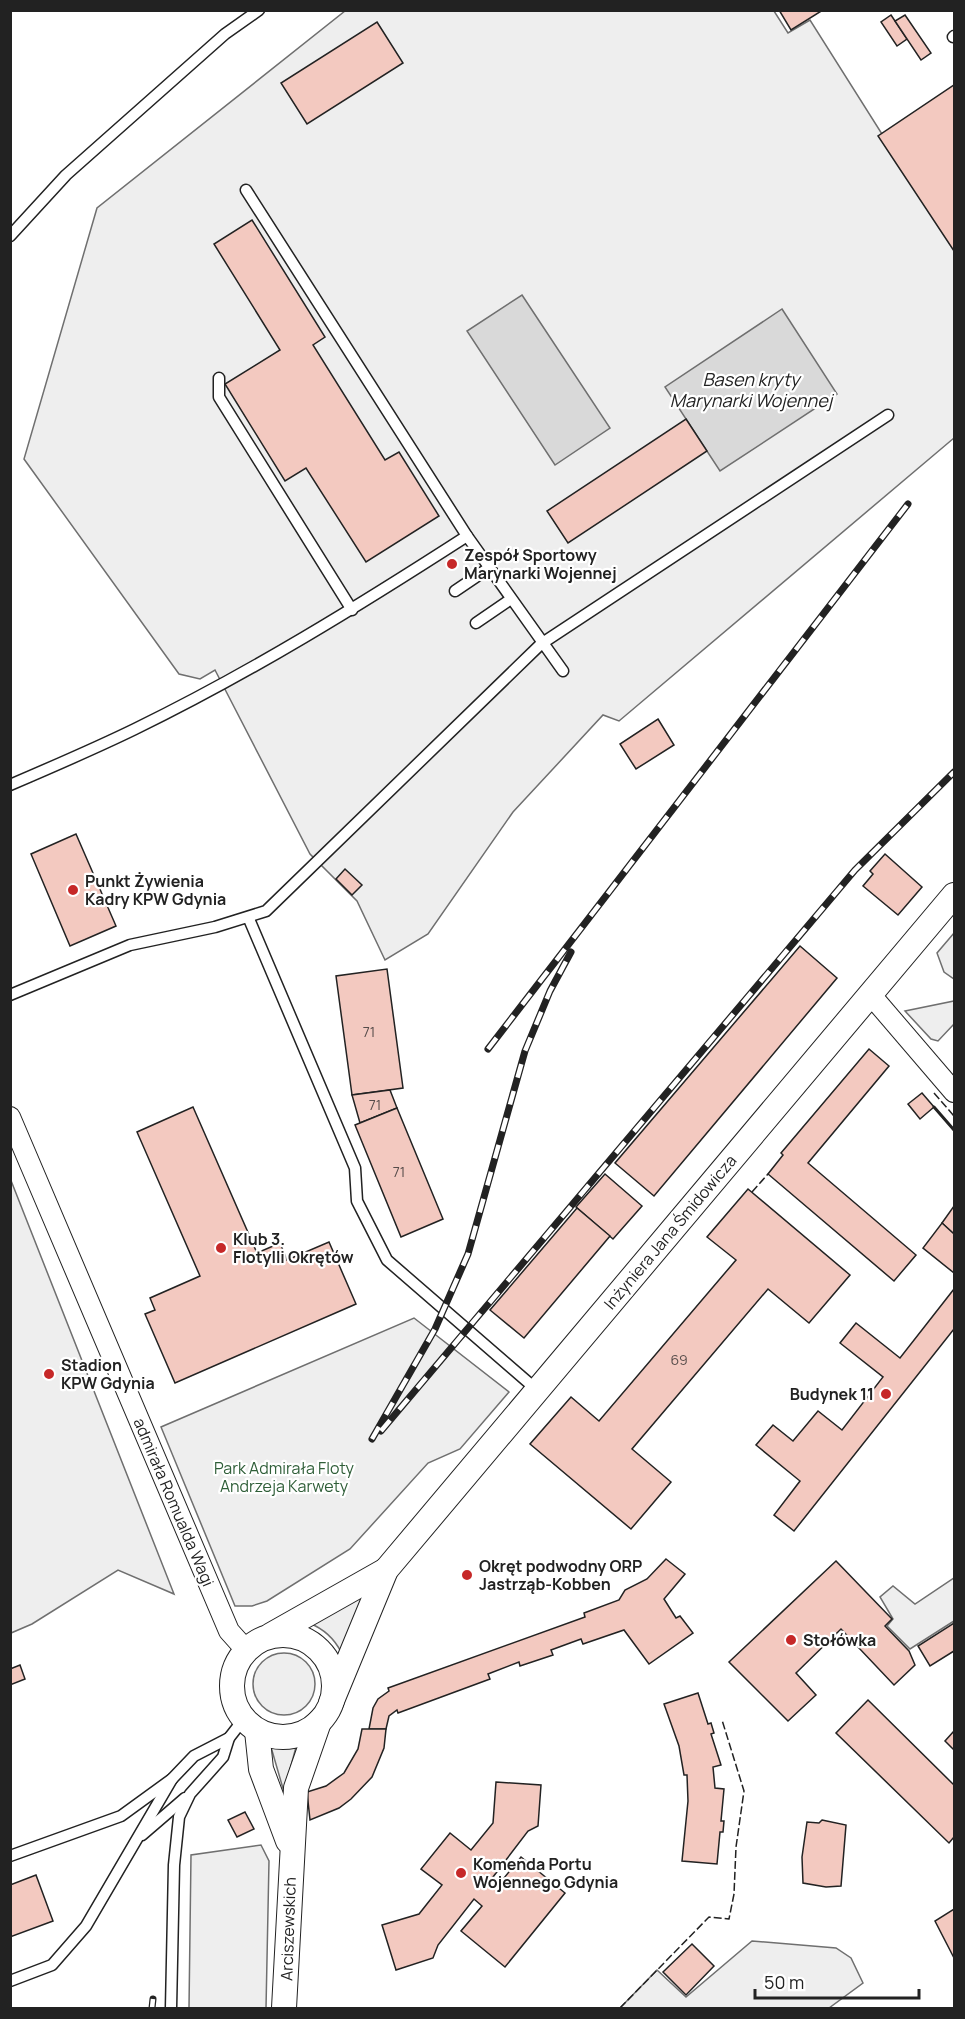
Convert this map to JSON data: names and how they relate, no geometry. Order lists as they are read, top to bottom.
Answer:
{
  "streets": {
    "street": ["Inżyniera Jana Śmidowicza", "admirała Romualda Wagi", "Arciszewskich"]
  },
  "crossings": [
    ["Inżyniera Jana Śmidowicza", "admirała Romualda Wagi"],
    ["Inżyniera Jana Śmidowicza", "Arciszewskich"],
    ["admirała Romualda Wagi", "Arciszewskich"]
  ],
  "water": ["Basen kryty Marynarki Wojennej"],
  "parks": ["Park Admirała Floty Andrzeja Karwety"],
  "places": [
    "Zespół Sportowy Marynarki Wojennej",
    "Punkt Żywienia Kadry KPW Gdynia",
    "Klub 3. Flotylli Okrętów",
    "Stadion KPW Gdynia",
    "Budynek 11",
    "Okręt podwodny ORP Jastrząb-Kobben",
    "Stołówka",
    "Komenda Portu Wojennego Gdynia"
  ],
  "house_numbers": [
    "71",
    "71",
    "71",
    "69"
  ],
  "scale_bar": "50 m"
}
